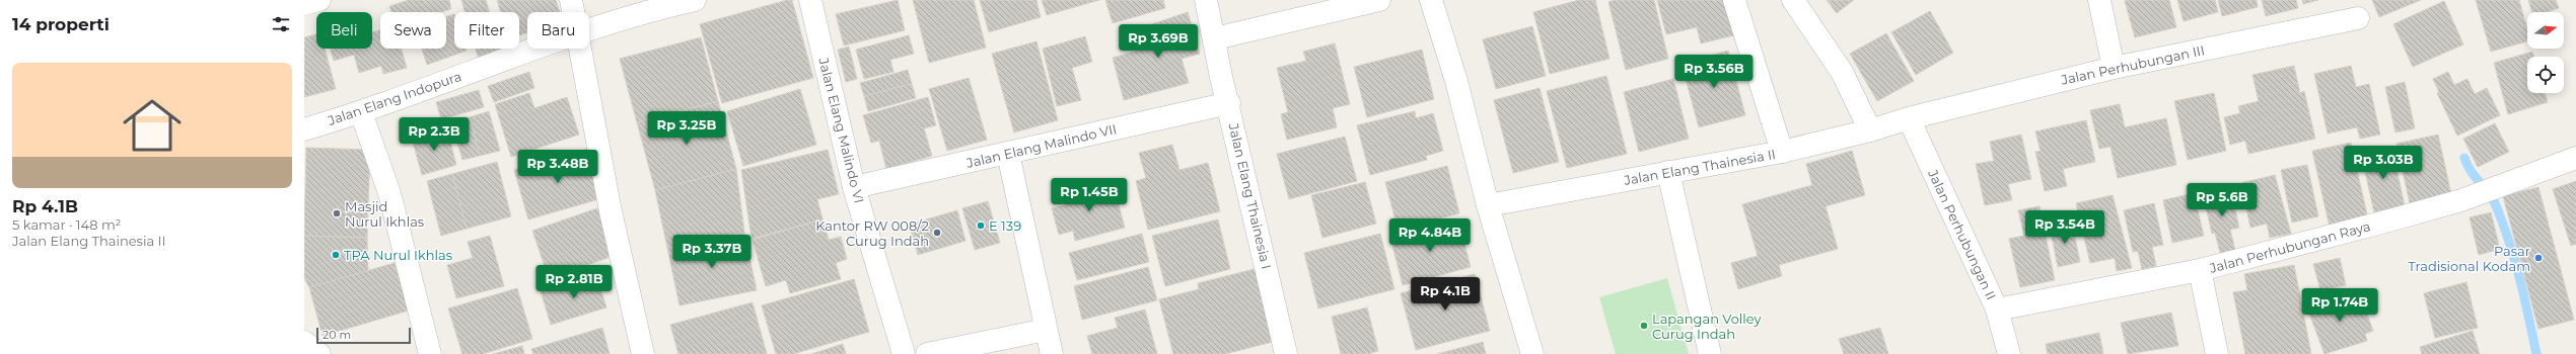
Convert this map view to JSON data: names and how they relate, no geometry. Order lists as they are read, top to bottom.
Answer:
{
  "streets": {
    "street": [
      "Jalan Perhubungan III",
      "Jalan Elang Indopura",
      "Jalan Elang Malindo VI",
      "Jalan Elang Malindo VII",
      "Jalan Elang Thainesia II",
      "Jalan Elang Thainesia I",
      "Jalan Perhubungan II",
      "Jalan Perhubungan Raya"
    ]
  },
  "crossings": [
    ["Jalan Perhubungan III", "Jalan Elang Thainesia II"],
    ["Jalan Perhubungan III", "Jalan Perhubungan II"],
    ["Jalan Elang Malindo VI", "Jalan Elang Malindo VII"],
    ["Jalan Elang Malindo VII", "Jalan Elang Thainesia I"],
    ["Jalan Elang Thainesia II", "Jalan Perhubungan II"],
    ["Jalan Perhubungan II", "Jalan Perhubungan Raya"]
  ],
  "places": [
    "Masjid Nurul Ikhlas",
    "E 139",
    "Kantor RW 008/2 Curug Indah",
    "TPA Nurul Ikhlas",
    "Pasar Tradisional Kodam",
    "Lapangan Volley Curug Indah"
  ],
  "scale_bar": "20 m",
  "north": "right",
  "page": {
    "heading": "14 properti",
    "chip": [
      "Beli",
      "Sewa",
      "Filter",
      "Baru"
    ],
    "price": [
      "Rp 3.69B",
      "Rp 3.56B",
      "Rp 3.25B",
      "Rp 2.3B",
      "Rp 3.03B",
      "Rp 3.48B",
      "Rp 1.45B",
      "Rp 5.6B",
      "Rp 3.54B",
      "Rp 4.84B",
      "Rp 3.37B",
      "Rp 2.81B",
      "Rp 4.1B",
      "Rp 1.74B"
    ],
    "list": [
      {
        "name": "Rp 4.1B",
        "note": "5 kamar · 148 m² · Jalan Elang Thainesia II"
      }
    ],
    "scale": "20 m"
  }
}
